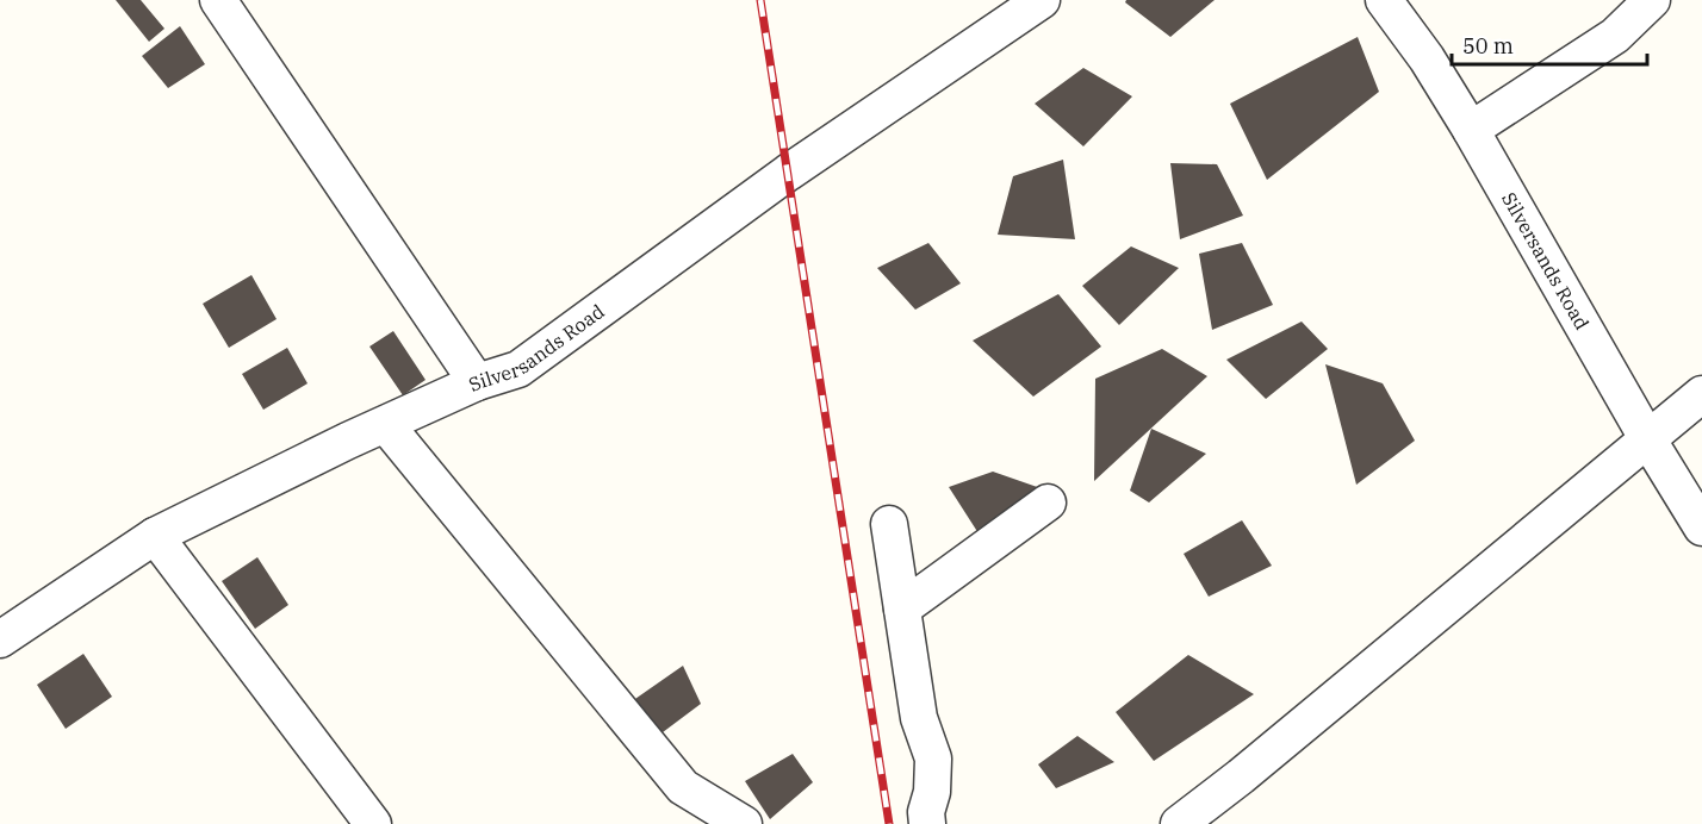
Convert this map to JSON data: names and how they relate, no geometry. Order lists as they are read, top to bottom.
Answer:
{
  "streets": {
    "street": ["Silversands Road"]
  },
  "scale_bar": "50 m"
}
